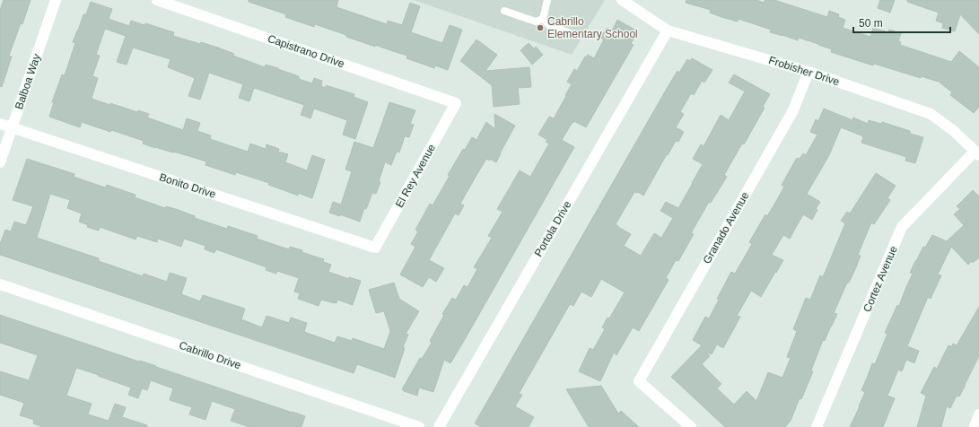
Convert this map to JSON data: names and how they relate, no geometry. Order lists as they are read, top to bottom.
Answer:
{
  "streets": {
    "street": [
      "Capistrano Drive",
      "Frobisher Drive",
      "Balboa Way",
      "El Rey Avenue",
      "Bonito Drive",
      "Granado Avenue",
      "Portola Drive",
      "Cortez Avenue",
      "Cabrillo Drive"
    ]
  },
  "crossings": [
    ["Capistrano Drive", "El Rey Avenue"],
    ["Frobisher Drive", "Granado Avenue"],
    ["Frobisher Drive", "Portola Drive"],
    ["Frobisher Drive", "Cortez Avenue"],
    ["Balboa Way", "Bonito Drive"],
    ["El Rey Avenue", "Bonito Drive"]
  ],
  "places": ["Cabrillo Elementary School"],
  "scale_bar": "50 m"
}
